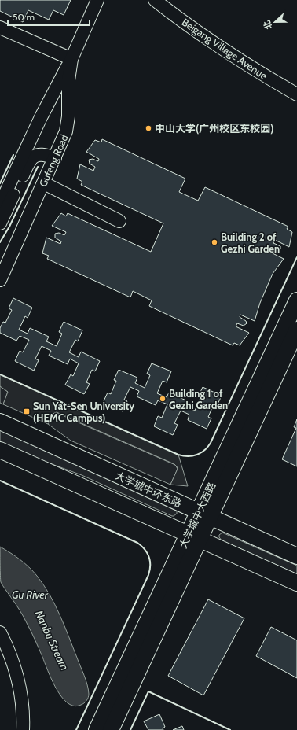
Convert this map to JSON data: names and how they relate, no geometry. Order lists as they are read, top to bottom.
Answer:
{
  "streets": {
    "main road": ["大学城中环东路", "大学城中大西路"],
    "lane": ["Beigang Village Avenue", "Gufeng Road"]
  },
  "crossings": [
    ["大学城中环东路", "大学城中大西路"]
  ],
  "water": ["Gu River", "Nanbu Stream"],
  "places": {
    "other": ["中山大学(广州校区东校园)", "Building 2 of Gezhi Garden", "Building 1 of Gezhi Garden"],
    "transit": ["Sun Yat-Sen University (HEMC Campus)"]
  },
  "scale_bar": "50 m",
  "north": "left"
}
